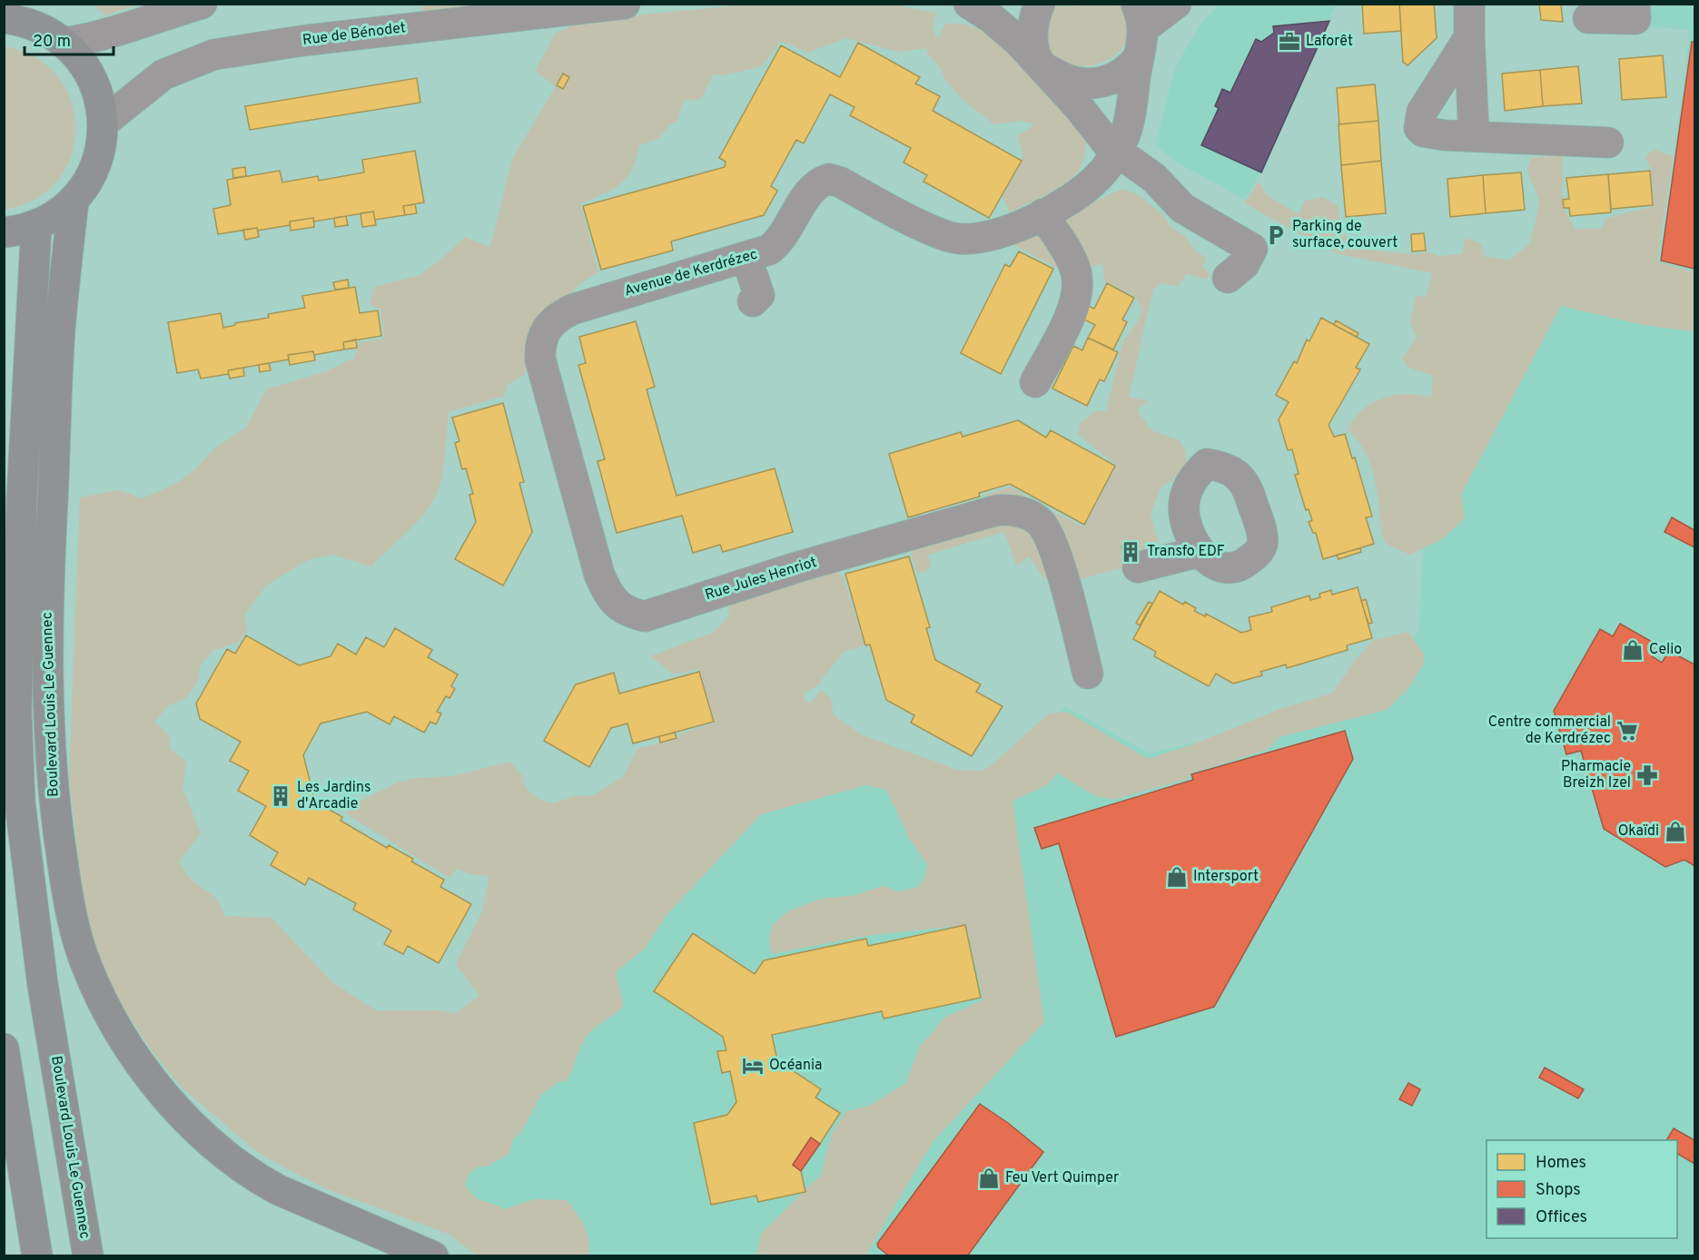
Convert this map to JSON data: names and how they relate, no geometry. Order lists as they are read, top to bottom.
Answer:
{
  "streets": {
    "main road": ["Boulevard Louis Le Guennec"],
    "street": ["Rue de Bénodet", "Avenue de Kerdrézec", "Rue Jules Henriot"]
  },
  "crossings": [
    ["Avenue de Kerdrézec", "Rue Jules Henriot"]
  ],
  "places": {
    "office": ["Laforêt"],
    "parking": ["Parking de surface, couvert"],
    "building": ["Transfo EDF", "Les Jardins d'Arcadie"],
    "shop": [
      "Celio",
      "Okaïdi",
      "Intersport",
      "Feu Vert Quimper"
    ],
    "supermarket": ["Centre commercial de Kerdrézec"],
    "pharmacy": ["Pharmacie Breizh Izel"],
    "hotel": ["Océania"]
  },
  "legend": ["Homes", "Shops", "Offices"],
  "scale_bar": "20 m"
}
